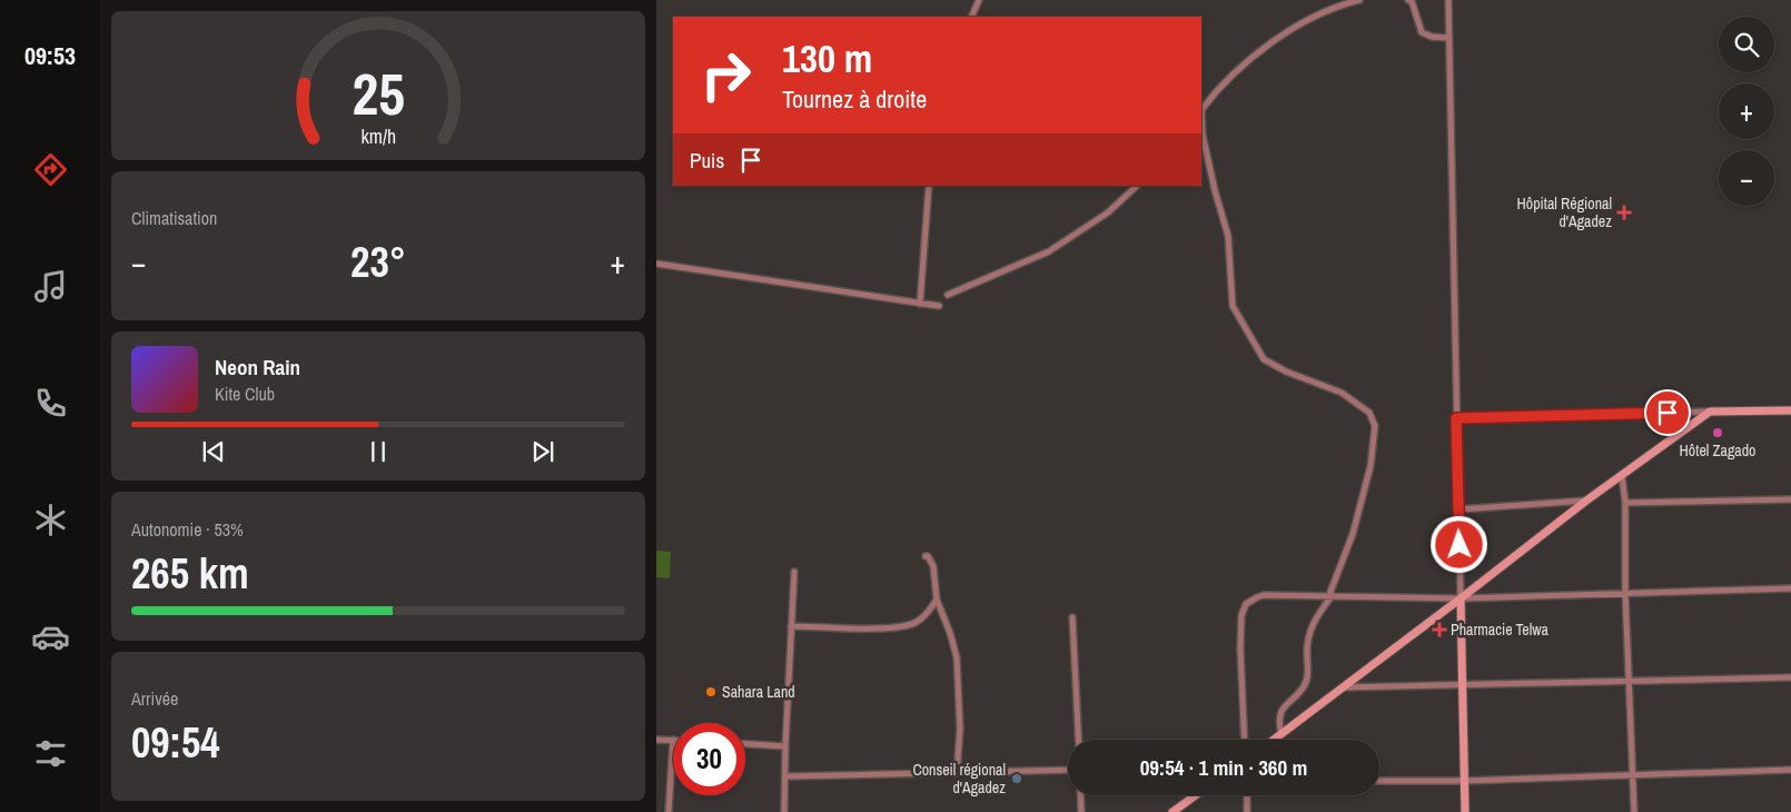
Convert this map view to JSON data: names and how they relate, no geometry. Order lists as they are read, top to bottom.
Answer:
{
  "places": {
    "health": ["Hôpital Régional d'Agadez", "Pharmacie Telwa"],
    "other": ["Hôtel Zagado", "Sahara Land", "Conseil régional d'Agadez"]
  },
  "page": {
    "tabs": "09:53",
    "map_buttons": ["+", "−"],
    "turn": ["130 m", "Tournez à droite"],
    "then": "Puis",
    "tile": [
      "Climatisation",
      ["Autonomie · 53%", "265 km"],
      ["Arrivée", "09:54"]
    ],
    "heat": ["−", "23°", "+"],
    "song": ["Neon Rain", "Kite Club"],
    "limit": "30",
    "trip": "09:54 · 1 min · 360 m",
    "gauge": ["25", "km/h"]
  }
}
